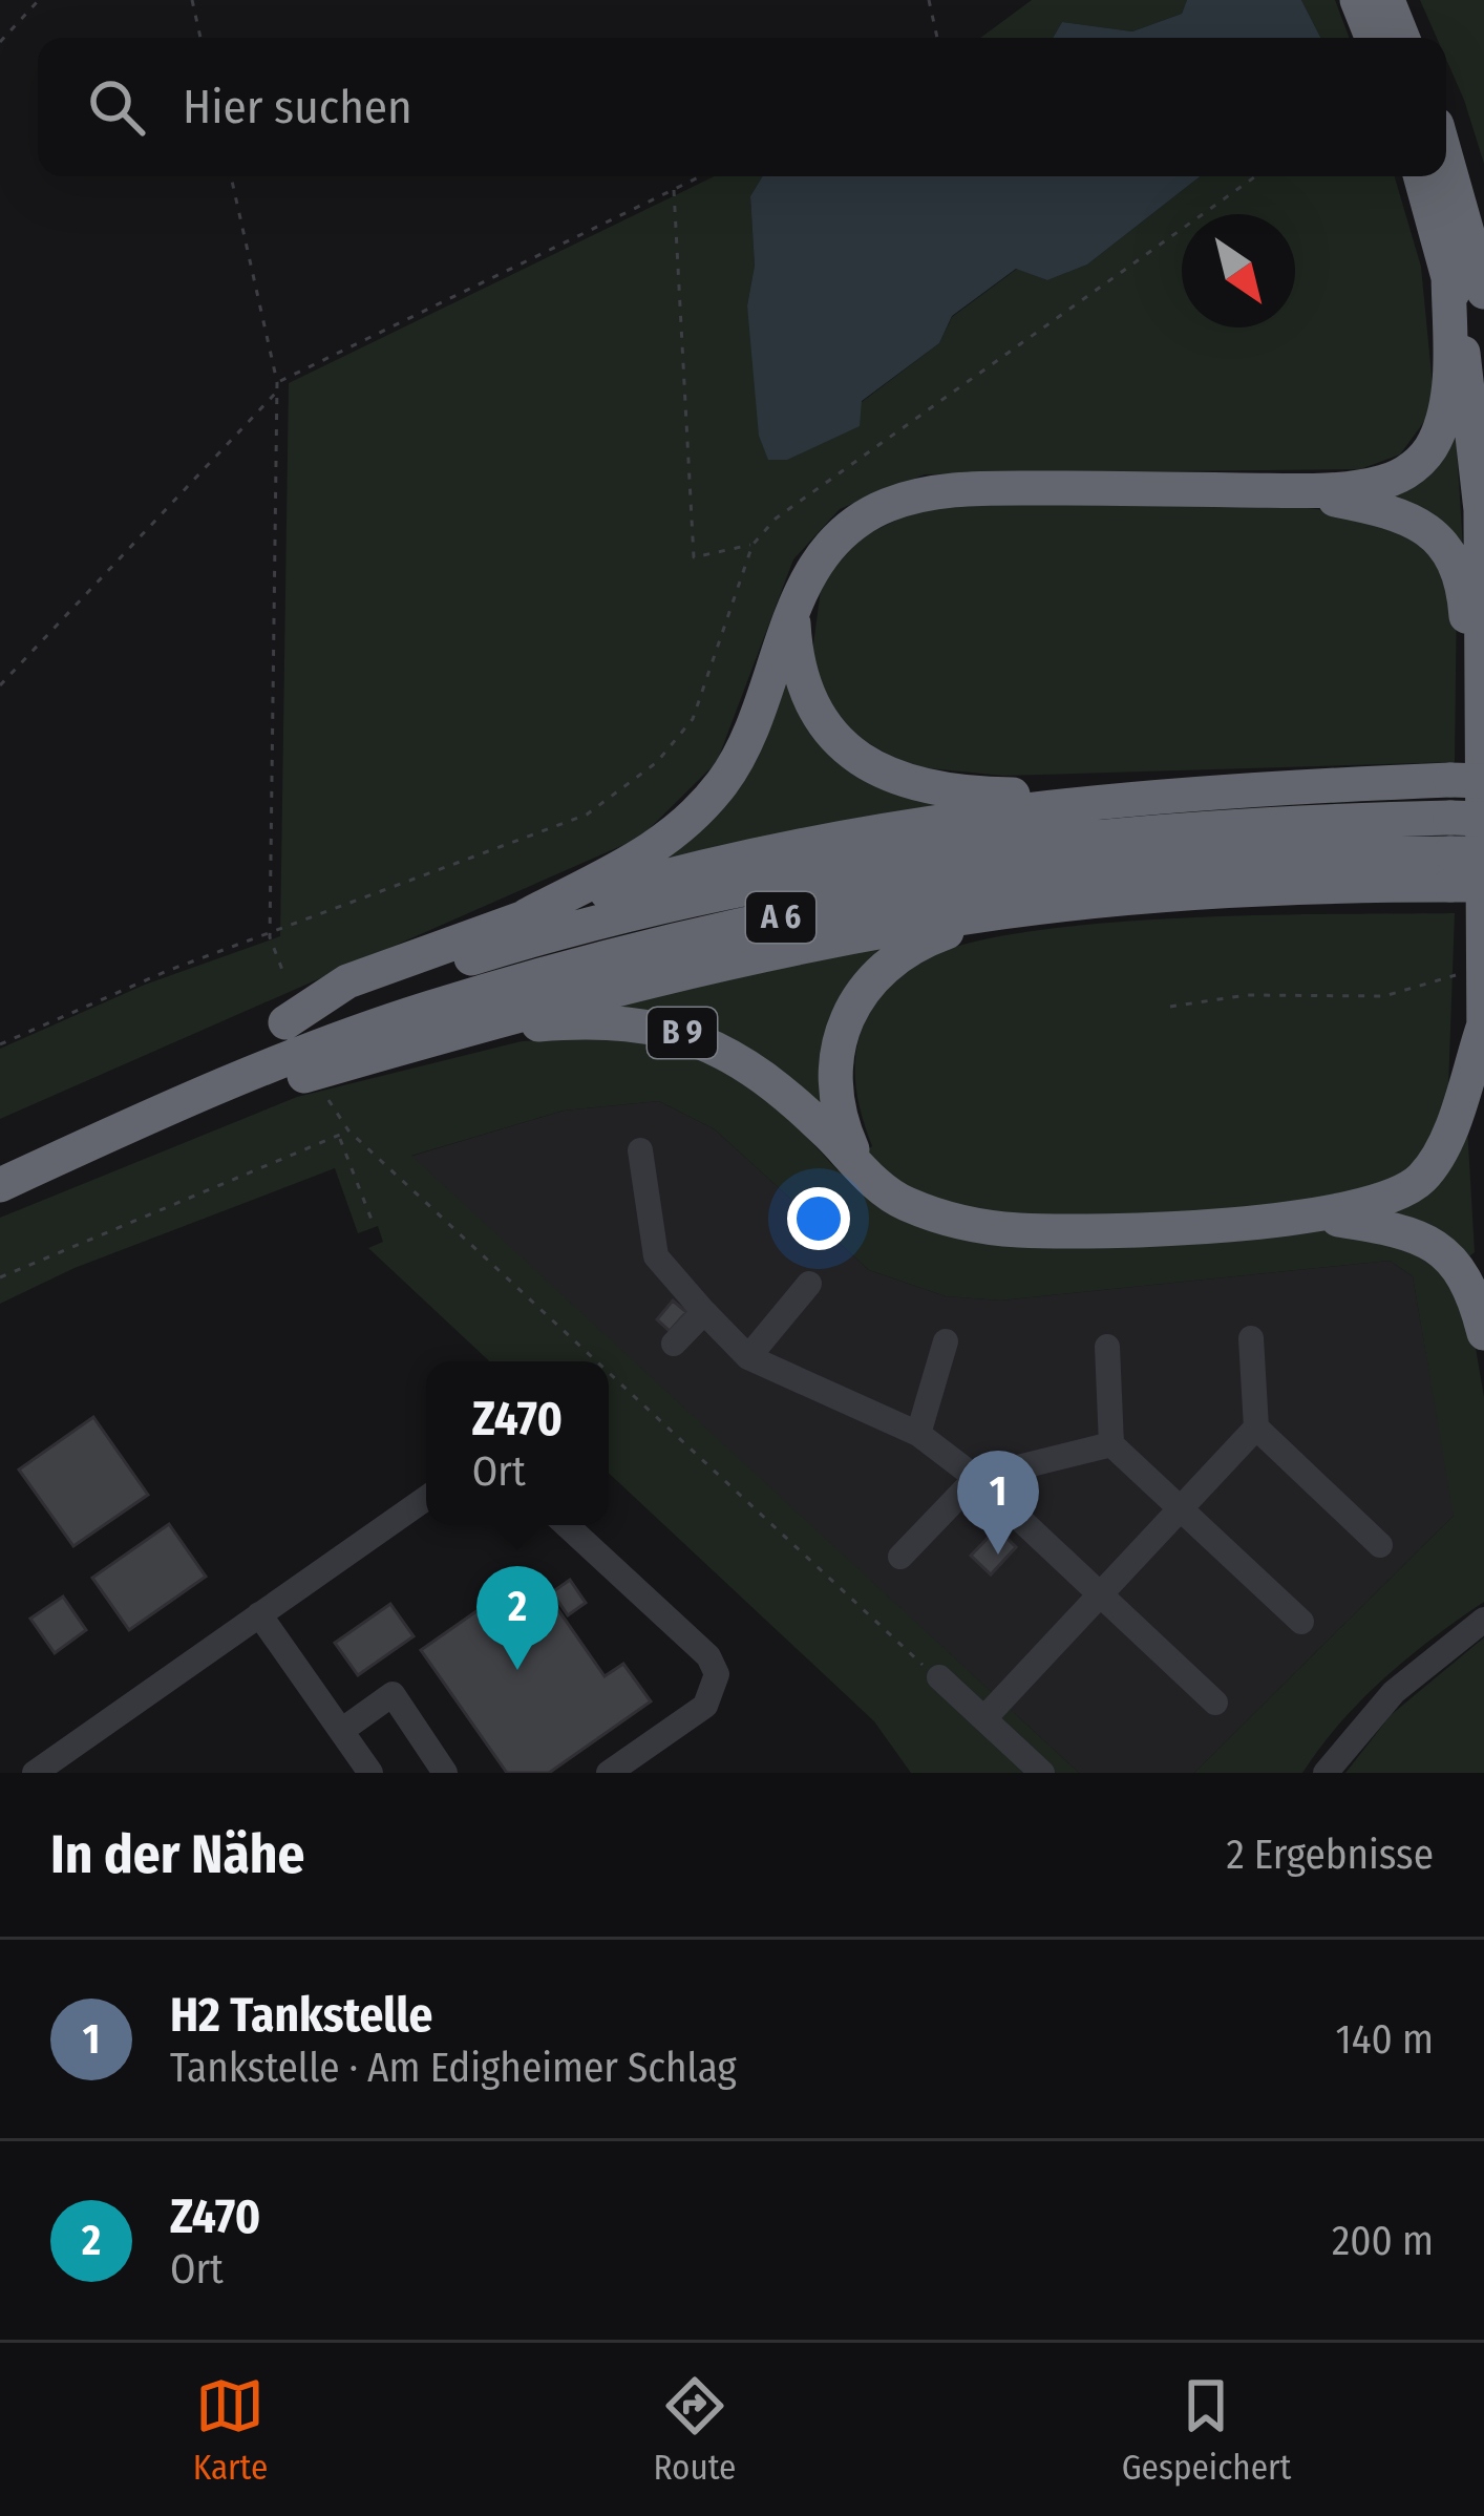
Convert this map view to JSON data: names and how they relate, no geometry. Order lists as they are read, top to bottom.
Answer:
{
  "streets": {
    "highway": ["A 6", "B 9"]
  },
  "north": "bottom right",
  "page": {
    "search": "Hier suchen",
    "popup": ["Z470", "Ort"],
    "pins": ["1", "2"],
    "heading": ["In der Nähe", "2 Ergebnisse"],
    "list": [
      {
        "mark": "1",
        "name": "H2 Tankstelle",
        "note": "Tankstelle · Am Edigheimer Schlag",
        "value": "140 m"
      },
      {
        "mark": "2",
        "name": "Z470",
        "note": "Ort",
        "value": "200 m"
      }
    ],
    "nav": ["Karte", "Route", "Gespeichert"]
  }
}
